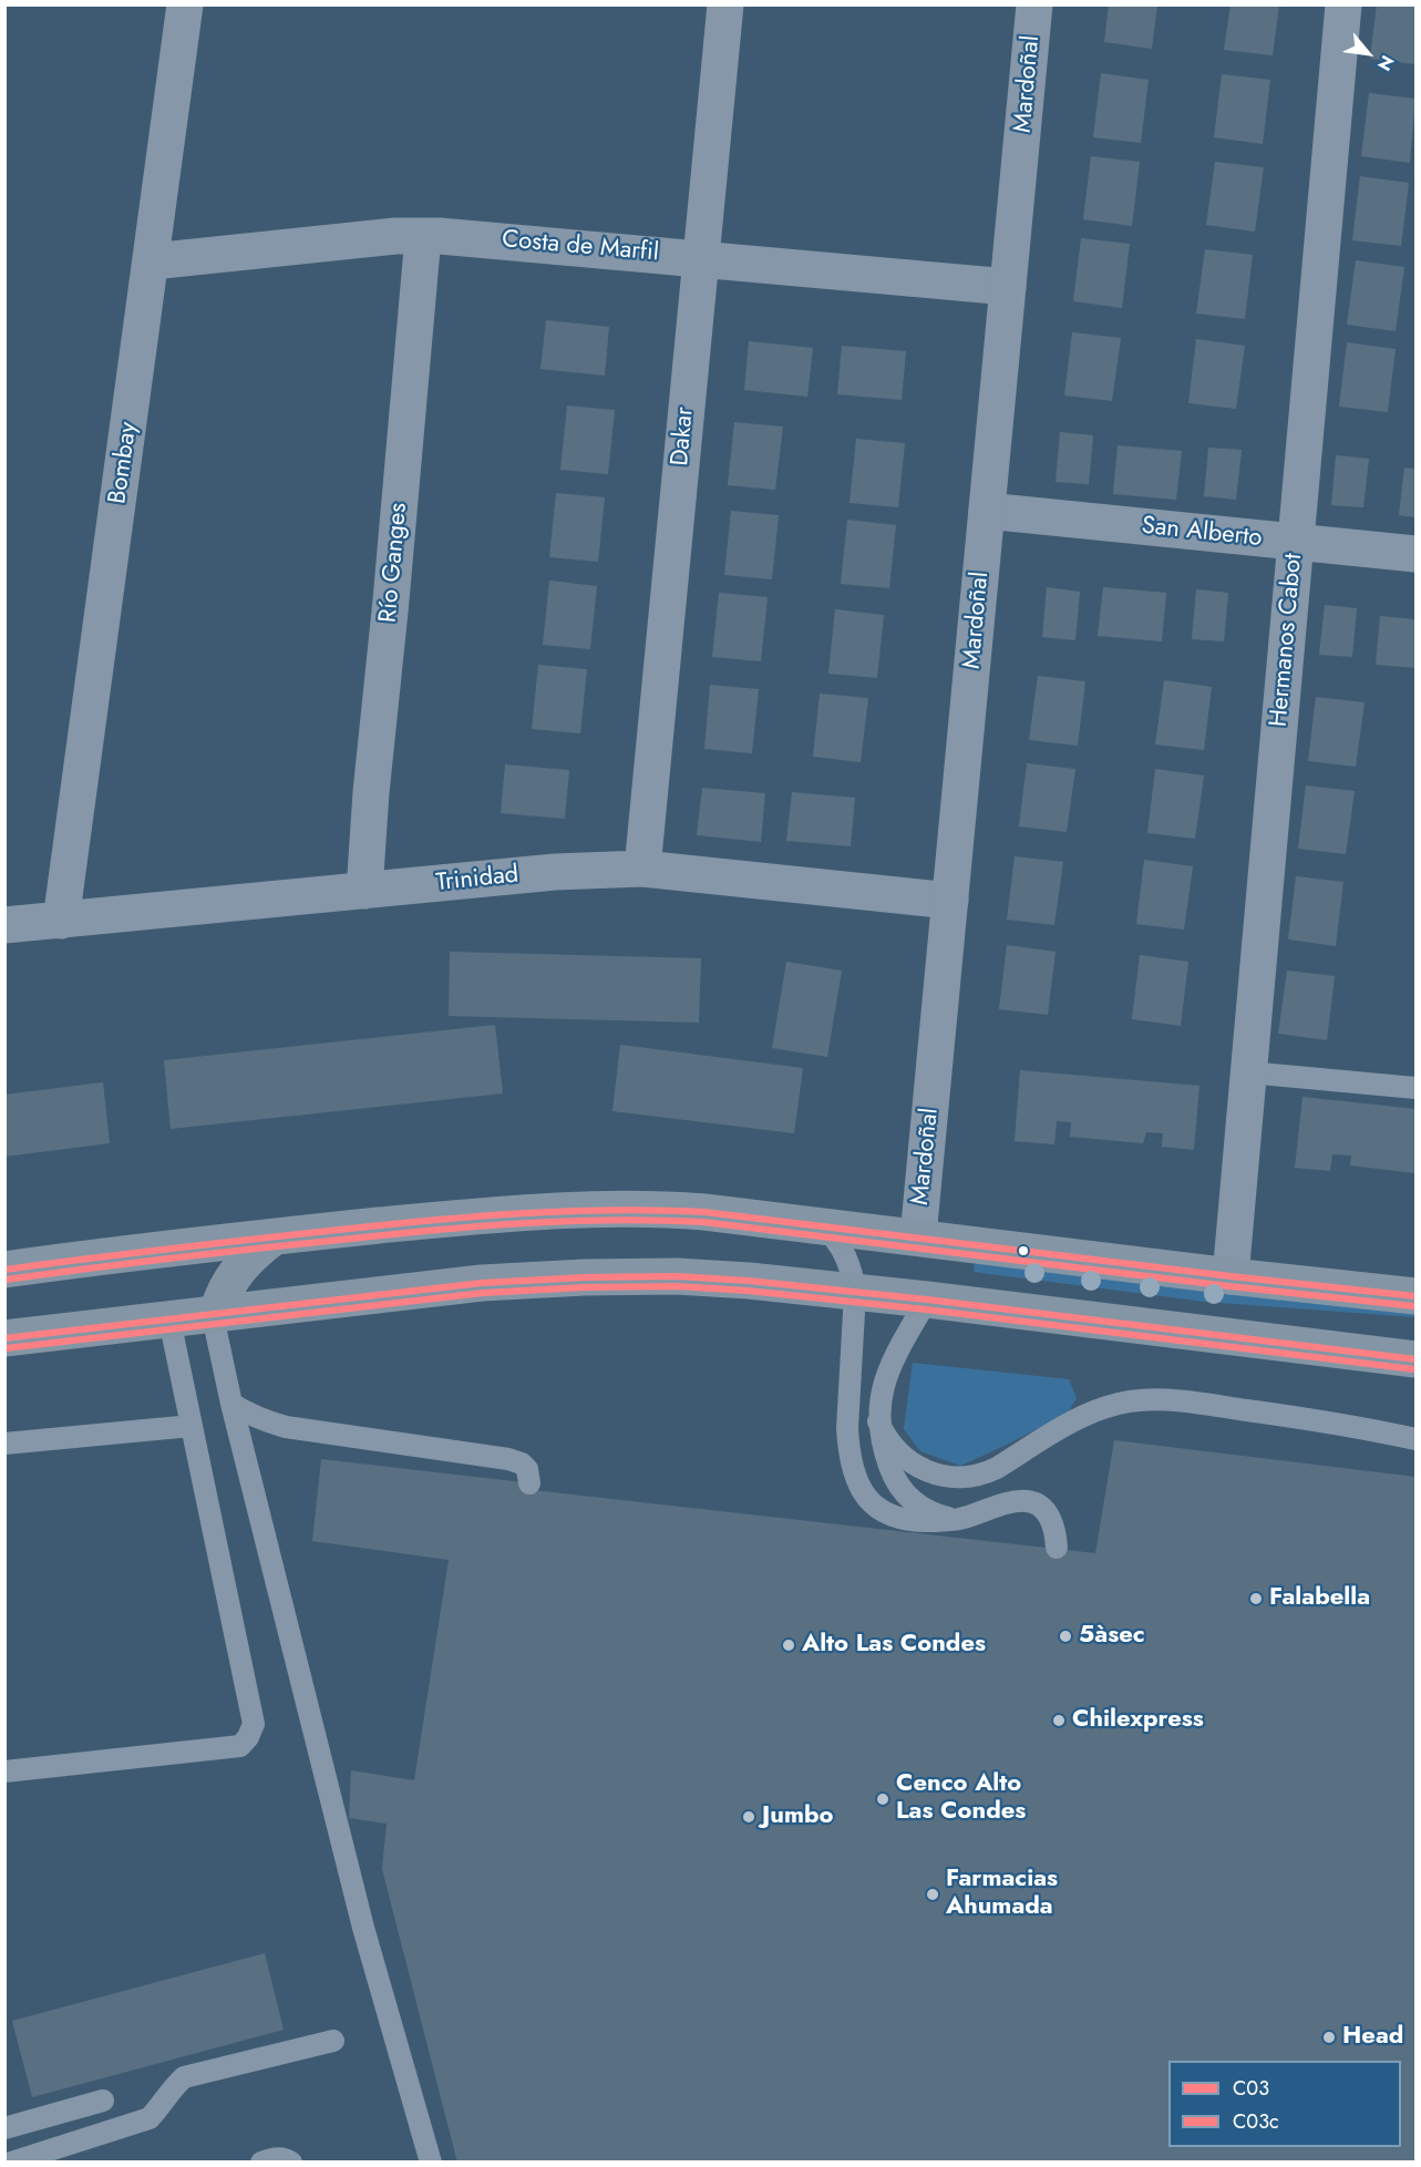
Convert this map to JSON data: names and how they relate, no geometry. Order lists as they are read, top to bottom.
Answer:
{
  "streets": {
    "street": [
      "Mardoñal",
      "Costa de Marfil",
      "Dakar",
      "Bombay",
      "San Alberto",
      "Río Ganges",
      "Hermanos Cabot",
      "Trinidad"
    ]
  },
  "crossings": [
    ["Mardoñal", "Costa de Marfil"],
    ["Mardoñal", "San Alberto"],
    ["Mardoñal", "Trinidad"],
    ["Costa de Marfil", "Dakar"],
    ["Costa de Marfil", "Bombay"],
    ["Costa de Marfil", "Río Ganges"],
    ["Dakar", "Trinidad"],
    ["Bombay", "Trinidad"],
    ["San Alberto", "Hermanos Cabot"],
    ["Río Ganges", "Trinidad"]
  ],
  "places": [
    "Falabella",
    "5àsec",
    "Alto Las Condes",
    "Chilexpress",
    "Cenco Alto Las Condes",
    "Jumbo",
    "Farmacias Ahumada",
    "Head"
  ],
  "lines": ["transit line C03", "transit line C03c"],
  "legend": ["C03", "C03c"],
  "north": "bottom right"
}
